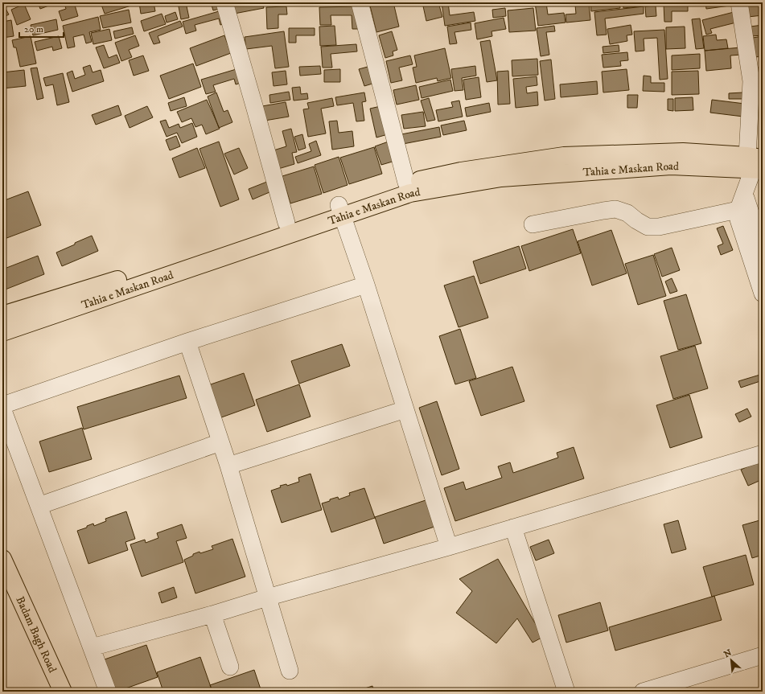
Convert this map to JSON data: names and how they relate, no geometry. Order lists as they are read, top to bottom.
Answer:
{
  "streets": {
    "main road": ["Tahia e Maskan Road", "Badam Bagh Road"]
  },
  "scale_bar": "20 m",
  "north": "top left"
}
